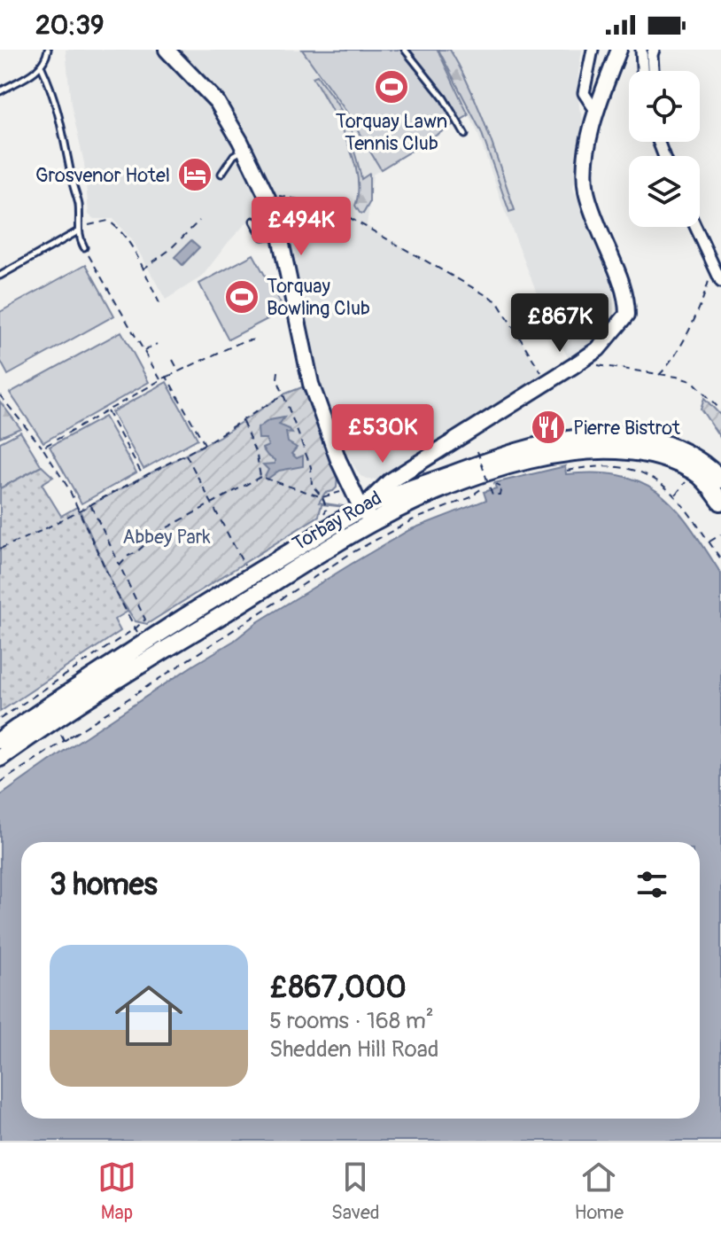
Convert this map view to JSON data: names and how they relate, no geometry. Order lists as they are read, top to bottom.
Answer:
{
  "streets": {
    "main road": ["Torbay Road"]
  },
  "parks": ["Abbey Park"],
  "places": {
    "sports": ["Torquay Lawn Tennis Club", "Torquay Bowling Club"],
    "hotel": ["Grosvenor Hotel"],
    "restaurant": ["Pierre Bistrot"]
  },
  "page": {
    "status": "20:39",
    "price": ["£494K", "£867K", "£530K"],
    "heading": "3 homes",
    "list": [
      {
        "name": "£867,000",
        "note": "5 rooms · 168 m² · Shedden Hill Road"
      }
    ],
    "tabs": ["Map", "Saved", "Home"]
  }
}
